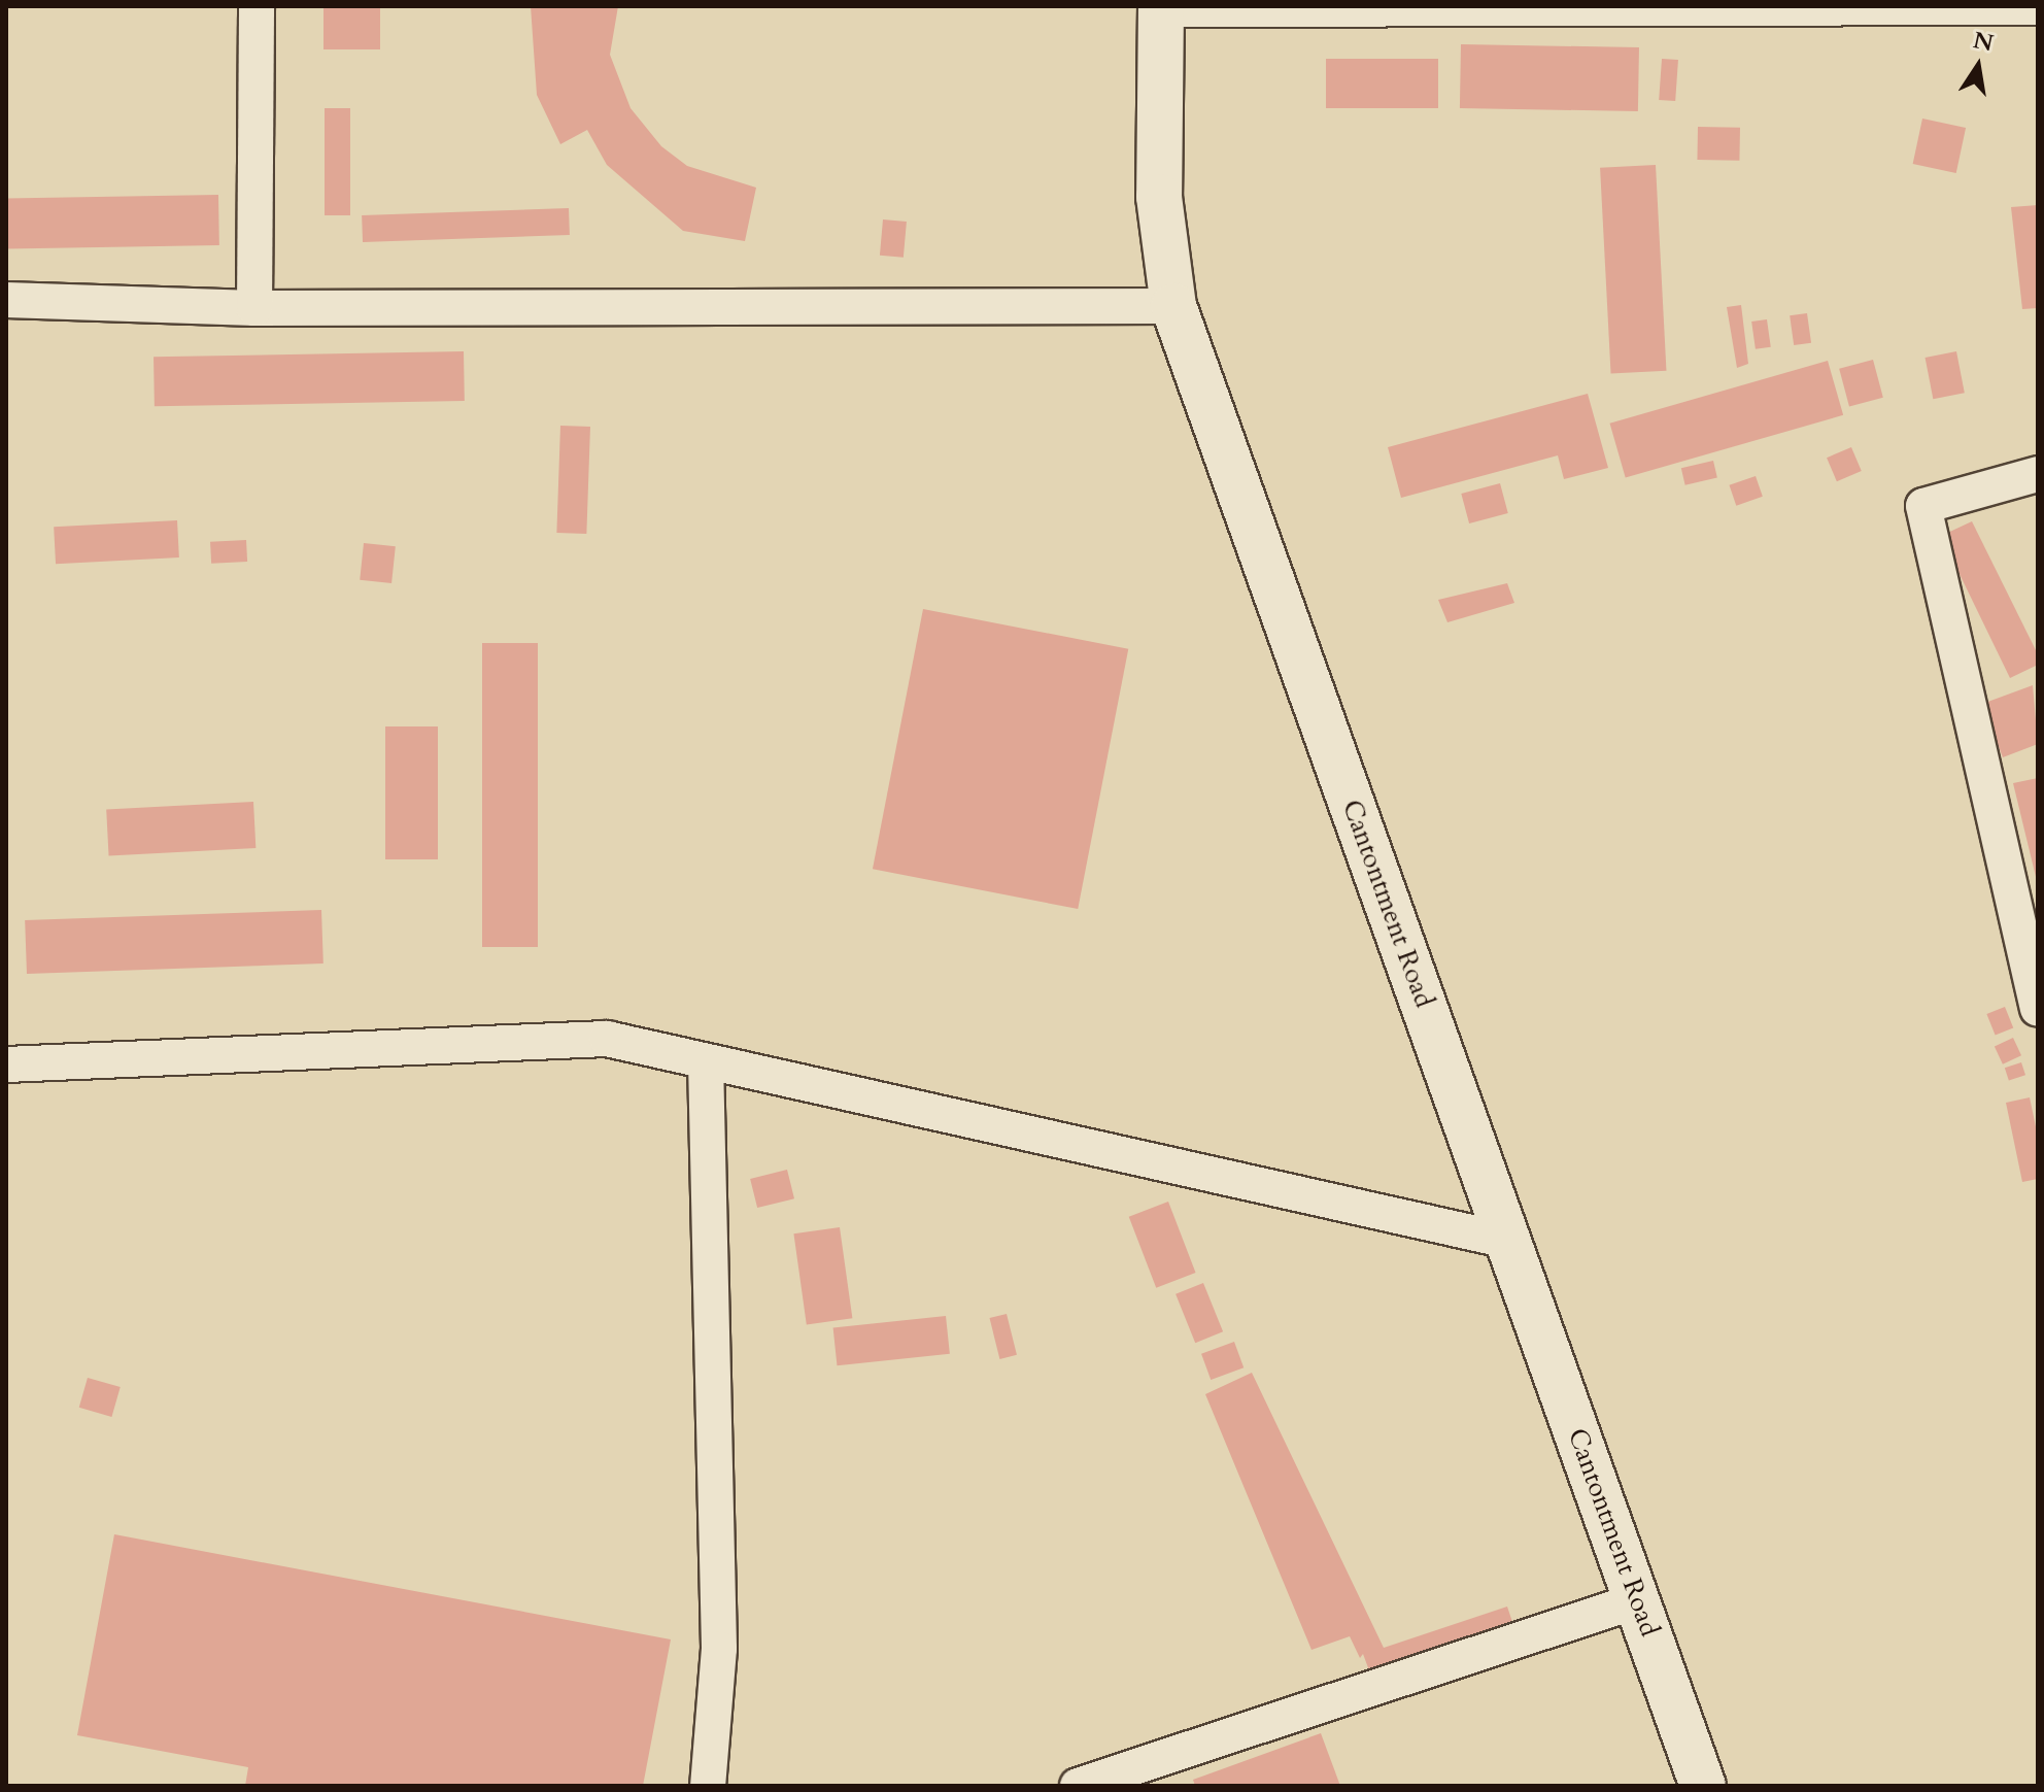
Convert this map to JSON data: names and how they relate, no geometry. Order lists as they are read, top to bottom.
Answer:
{
  "streets": {
    "street": ["Cantontment Road"]
  },
  "north": "top"
}
